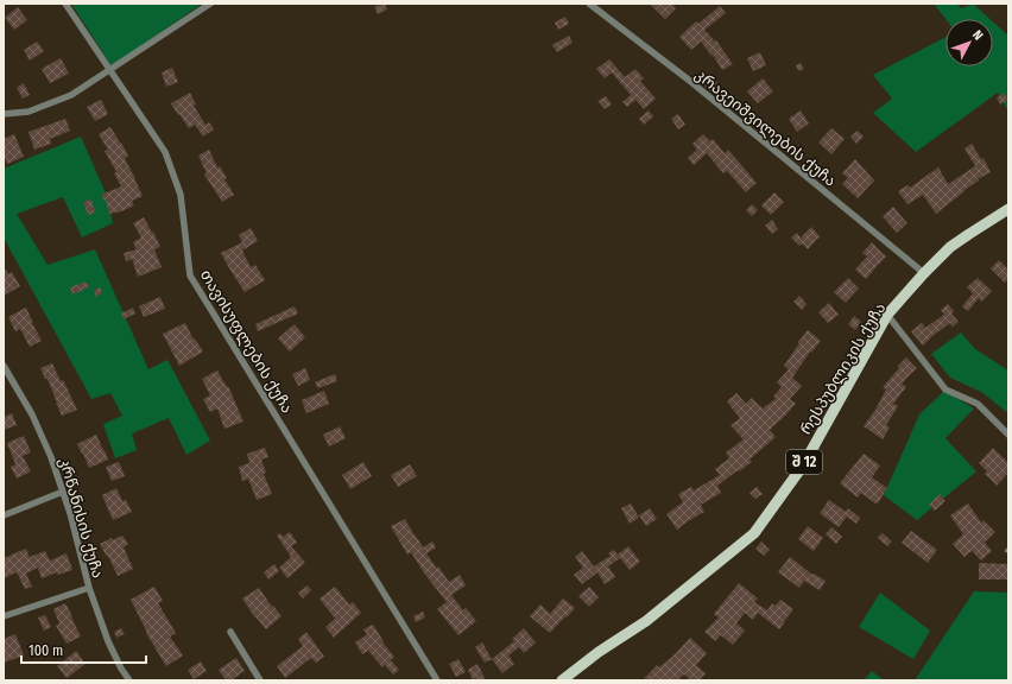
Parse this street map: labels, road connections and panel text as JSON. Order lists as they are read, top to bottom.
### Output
{
  "streets": {
    "main road": ["რესპუბლიკის ქუჩა", "შ 12"],
    "street": ["კრავეიშვილების ქუჩა", "თავისუფლების ქუჩა", "კრწანისის ქუჩა"]
  },
  "crossings": [
    ["კრავეიშვილების ქუჩა", "რესპუბლიკის ქუჩა"]
  ],
  "scale_bar": "100 m",
  "north": "top right"
}
